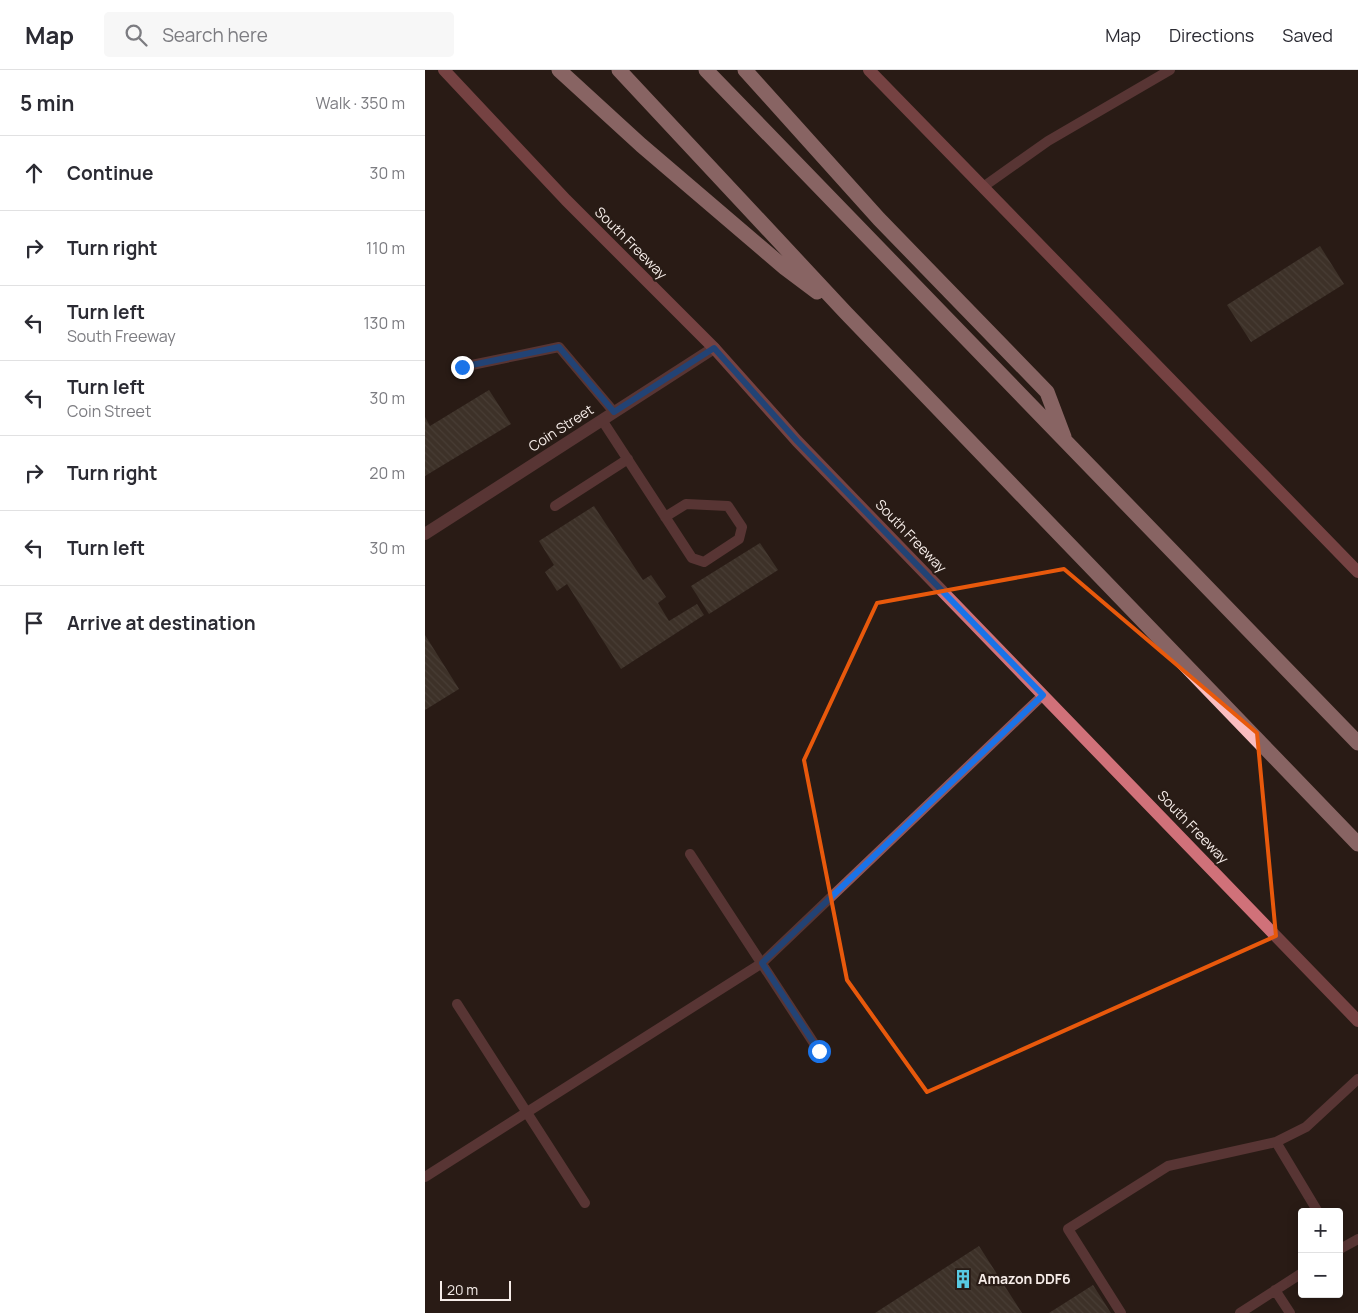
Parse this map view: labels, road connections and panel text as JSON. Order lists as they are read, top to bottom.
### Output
{
  "streets": {
    "main road": ["South Freeway"],
    "street": ["Coin Street"]
  },
  "crossings": [
    ["South Freeway", "Coin Street"]
  ],
  "places": {
    "building": ["Amazon DDF6"]
  },
  "scale_bar": "20 m",
  "page": {
    "header": "Map",
    "search": "Search here",
    "nav": ["Map", "Directions", "Saved"],
    "heading": ["5 min", "Walk · 350 m"],
    "list": [
      ["Continue", "30 m"],
      ["Turn right", "110 m"],
      ["Turn left", "South Freeway", "130 m"],
      ["Turn left", "Coin Street", "30 m"],
      ["Turn right", "20 m"],
      ["Turn left", "30 m"],
      "Arrive at destination"
    ],
    "map_buttons": ["+", "−"],
    "scale": "20 m"
  }
}
